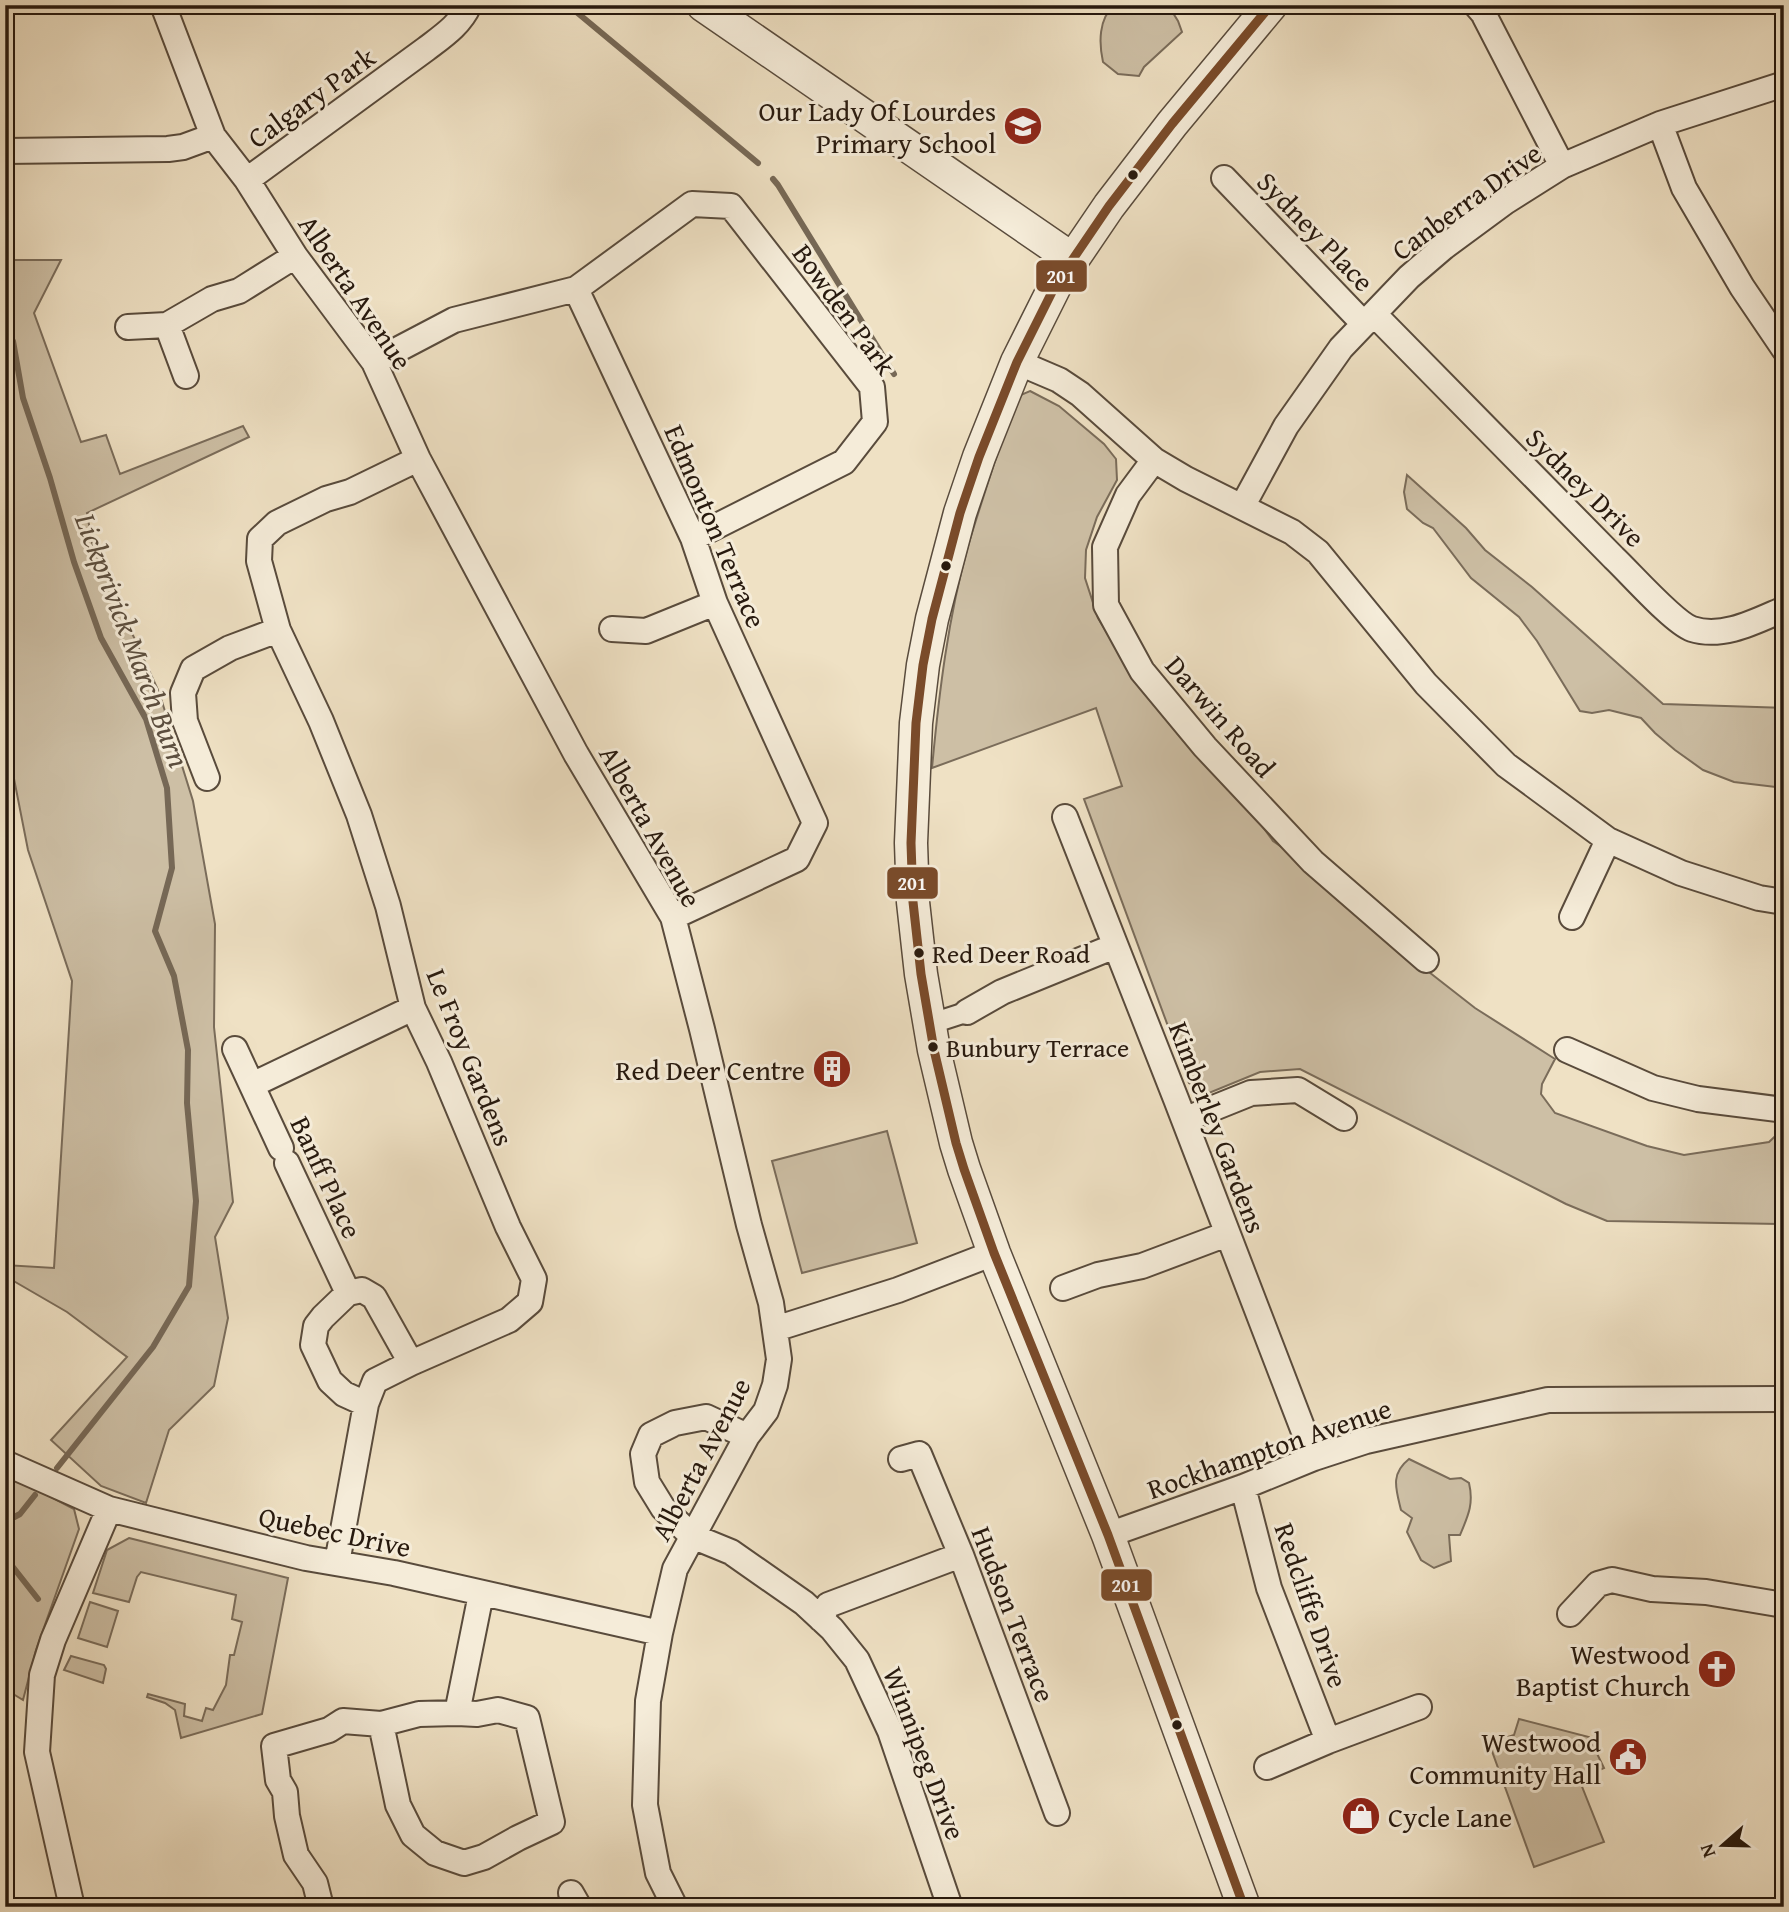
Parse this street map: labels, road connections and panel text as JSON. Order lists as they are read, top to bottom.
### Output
{
  "streets": {
    "street": [
      "Calgary Park",
      "Canberra Drive",
      "Sydney Place",
      "Alberta Avenue",
      "Bowden Park",
      "Sydney Drive",
      "Edmonton Terrace",
      "Darwin Road",
      "Le Froy Gardens",
      "Kimberley Gardens",
      "Banff Place",
      "Rockhampton Avenue",
      "Quebec Drive",
      "Redcliffe Drive",
      "Hudson Terrace",
      "Winnipeg Drive"
    ]
  },
  "crossings": [
    ["Calgary Park", "Alberta Avenue"],
    ["Canberra Drive", "Sydney Place"],
    ["Canberra Drive", "Sydney Drive"],
    ["Sydney Place", "Sydney Drive"],
    ["Alberta Avenue", "Edmonton Terrace"],
    ["Alberta Avenue", "Le Froy Gardens"],
    ["Alberta Avenue", "Quebec Drive"],
    ["Alberta Avenue", "Winnipeg Drive"],
    ["Bowden Park", "Edmonton Terrace"],
    ["Le Froy Gardens", "Quebec Drive"],
    ["Kimberley Gardens", "Rockhampton Avenue"],
    ["Rockhampton Avenue", "Redcliffe Drive"]
  ],
  "water": ["Lickprivick March Burn"],
  "places": {
    "school or university": ["Our Lady Of Lourdes Primary School"],
    "other": ["Red Deer Road", "Bunbury Terrace"],
    "building": ["Red Deer Centre"],
    "church": ["Westwood Baptist Church"],
    "public building": ["Westwood Community Hall"],
    "shop": ["Cycle Lane"]
  },
  "lines": ["transit line 201"],
  "north": "left"
}
